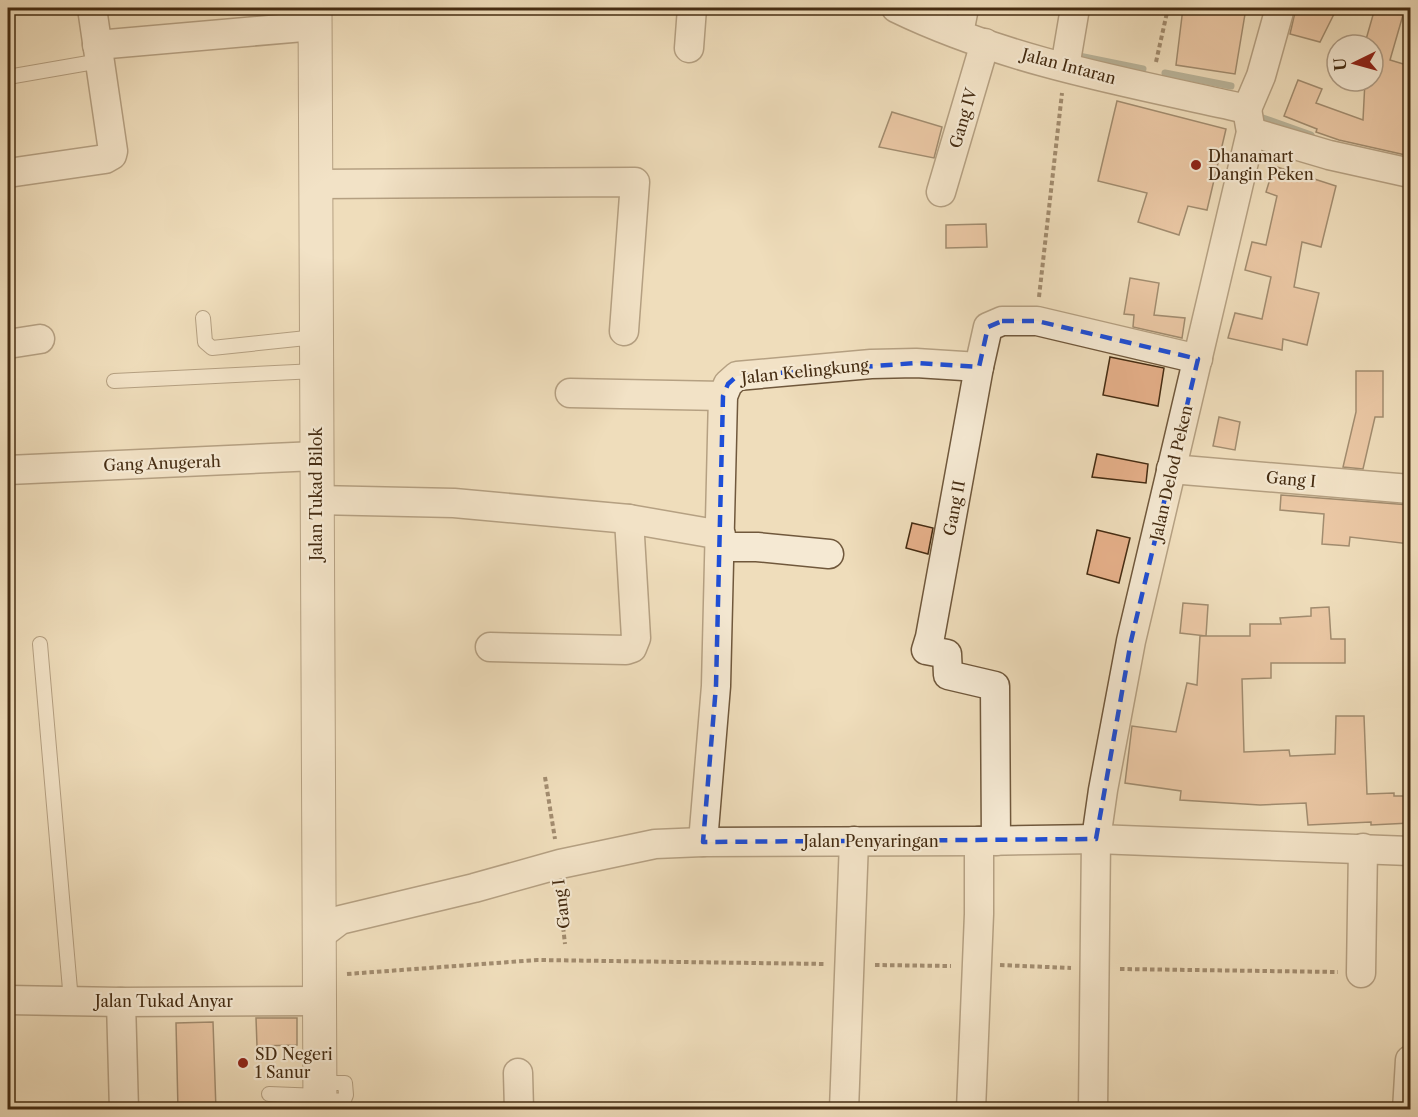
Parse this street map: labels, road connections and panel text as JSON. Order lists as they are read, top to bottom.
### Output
{
  "streets": {
    "street": [
      "Jalan Intaran",
      "Gang IV",
      "Jalan Kelingkung",
      "Gang Anugerah",
      "Jalan Delod Peken",
      "Gang I",
      "Jalan Tukad Bilok",
      "Gang II",
      "Jalan Penyaringan",
      "Jalan Tukad Anyar"
    ]
  },
  "crossings": [
    ["Jalan Intaran", "Gang IV"],
    ["Jalan Intaran", "Jalan Delod Peken"],
    ["Jalan Kelingkung", "Gang II"],
    ["Jalan Kelingkung", "Jalan Penyaringan"],
    ["Gang Anugerah", "Jalan Tukad Bilok"],
    ["Jalan Delod Peken", "Gang I"],
    ["Jalan Delod Peken", "Jalan Penyaringan"],
    ["Gang I", "Jalan Penyaringan"],
    ["Jalan Tukad Bilok", "Jalan Penyaringan"],
    ["Jalan Tukad Bilok", "Jalan Tukad Anyar"],
    ["Gang II", "Jalan Penyaringan"]
  ],
  "places": ["Dhanamart Dangin Peken", "SD Negeri 1 Sanur"],
  "north": "left"
}
